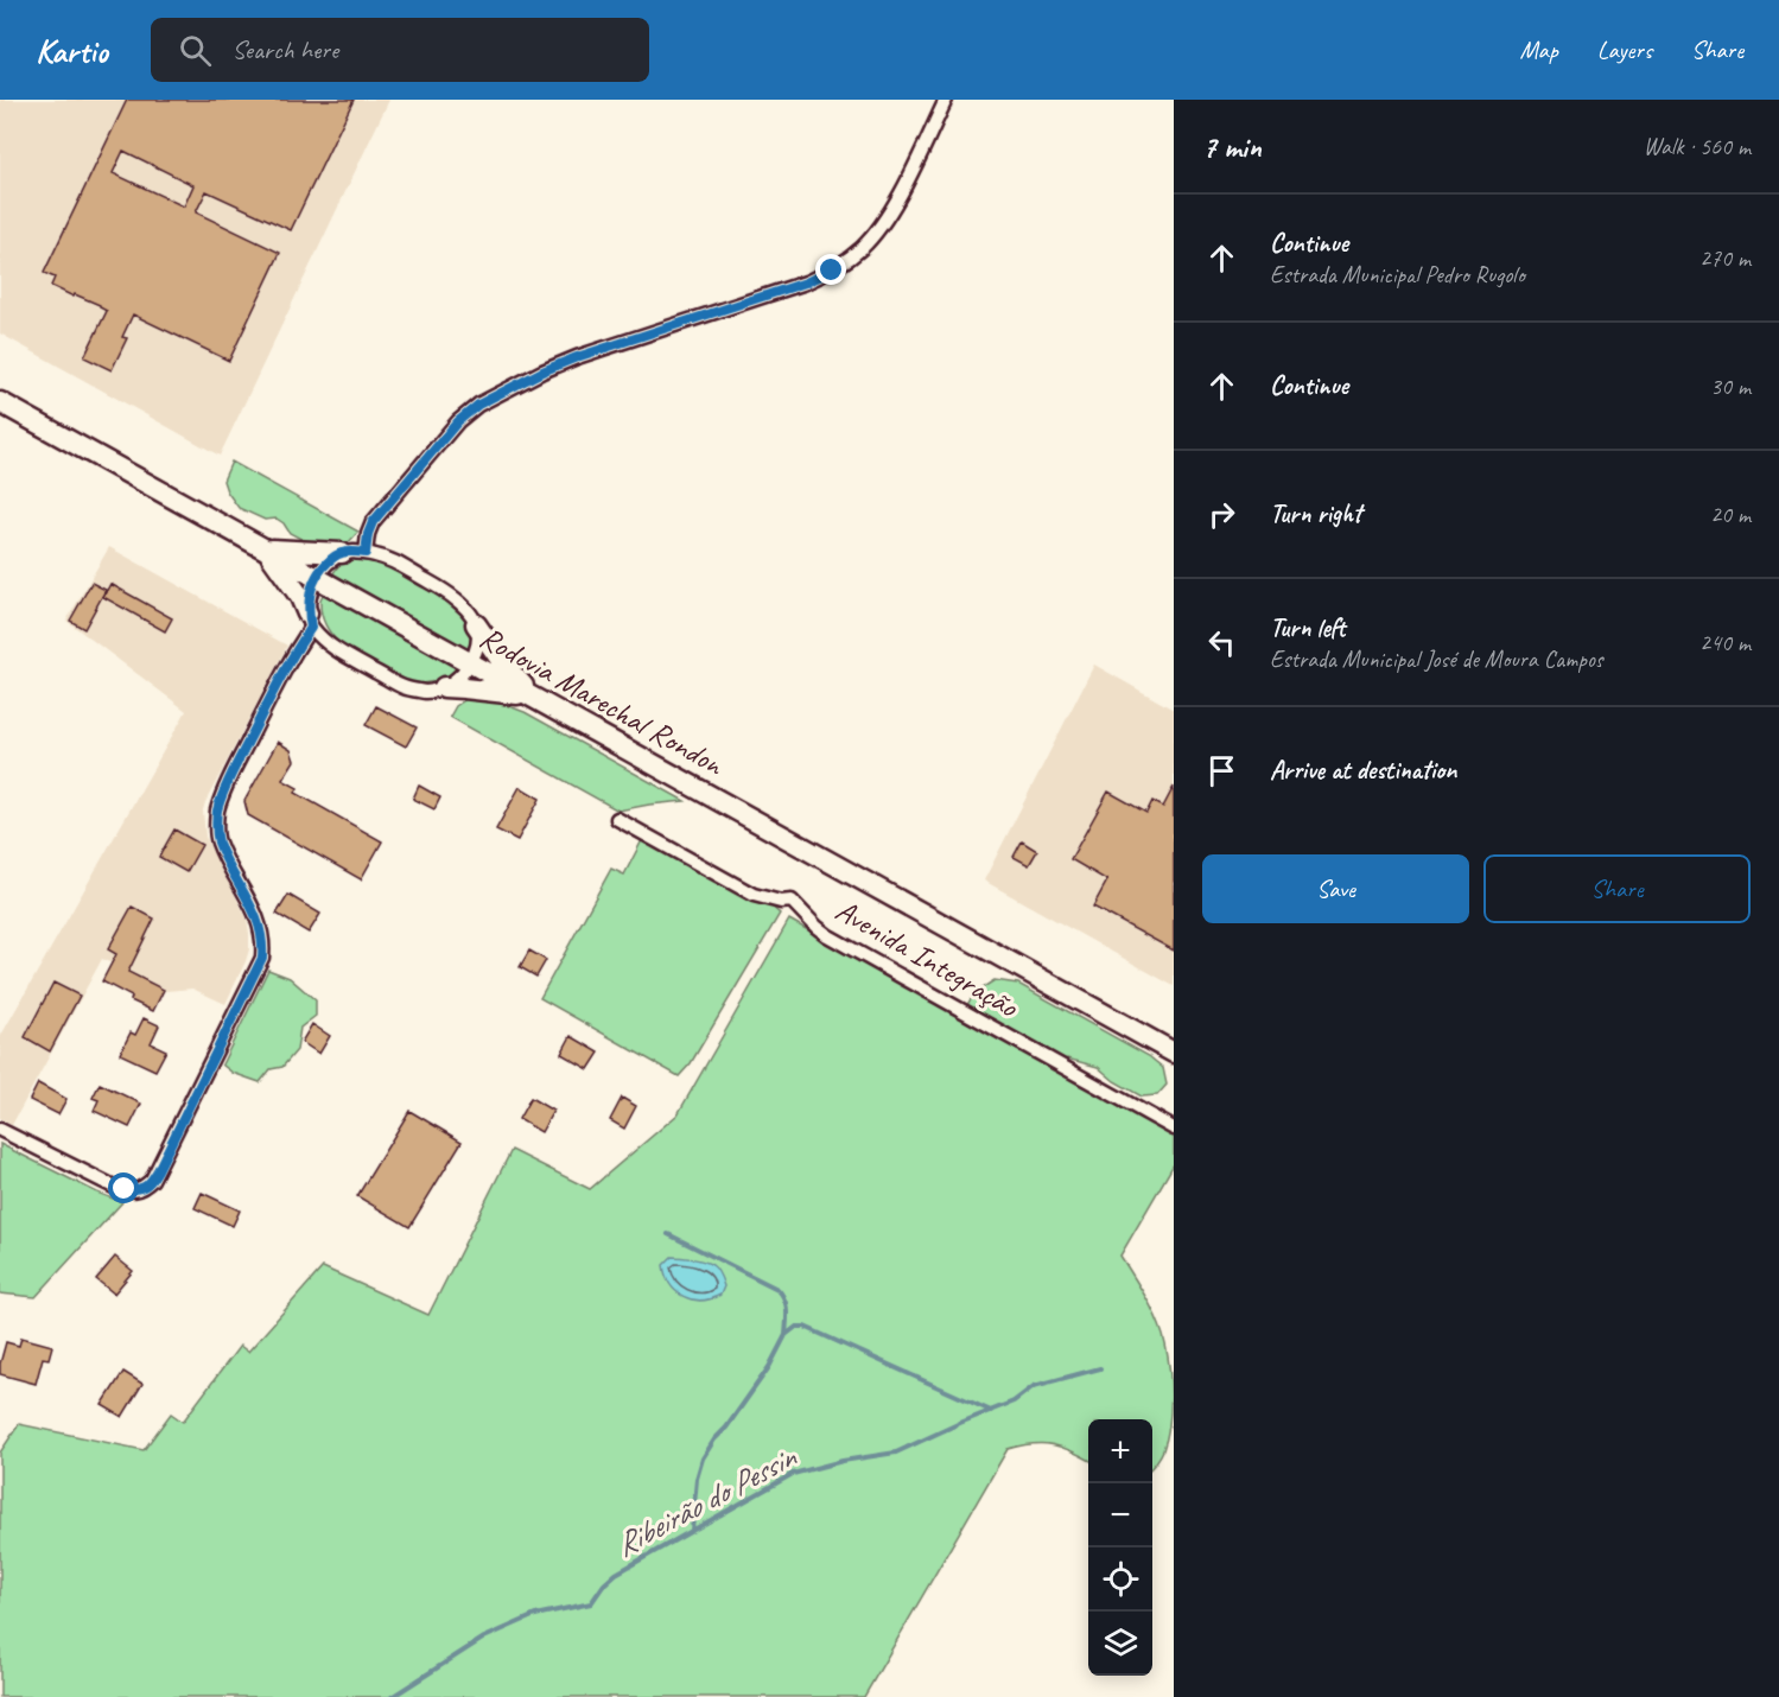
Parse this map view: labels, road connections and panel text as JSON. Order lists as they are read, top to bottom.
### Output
{
  "streets": {
    "main road": ["Rodovia Marechal Rondon"],
    "street": ["Avenida Integração"]
  },
  "water": ["Ribeirão do Pessin"],
  "page": {
    "header": "Kartio",
    "search": "Search here",
    "nav": ["Map", "Layers", "Share"],
    "heading": ["7 min", "Walk · 560 m"],
    "list": [
      ["Continue", "Estrada Municipal Pedro Rugolo", "270 m"],
      ["Continue", "30 m"],
      ["Turn right", "20 m"],
      ["Turn left", "Estrada Municipal José de Moura Campos", "240 m"],
      "Arrive at destination"
    ],
    "buttons": ["Save", "Share"],
    "map_buttons": ["+", "−"]
  }
}
